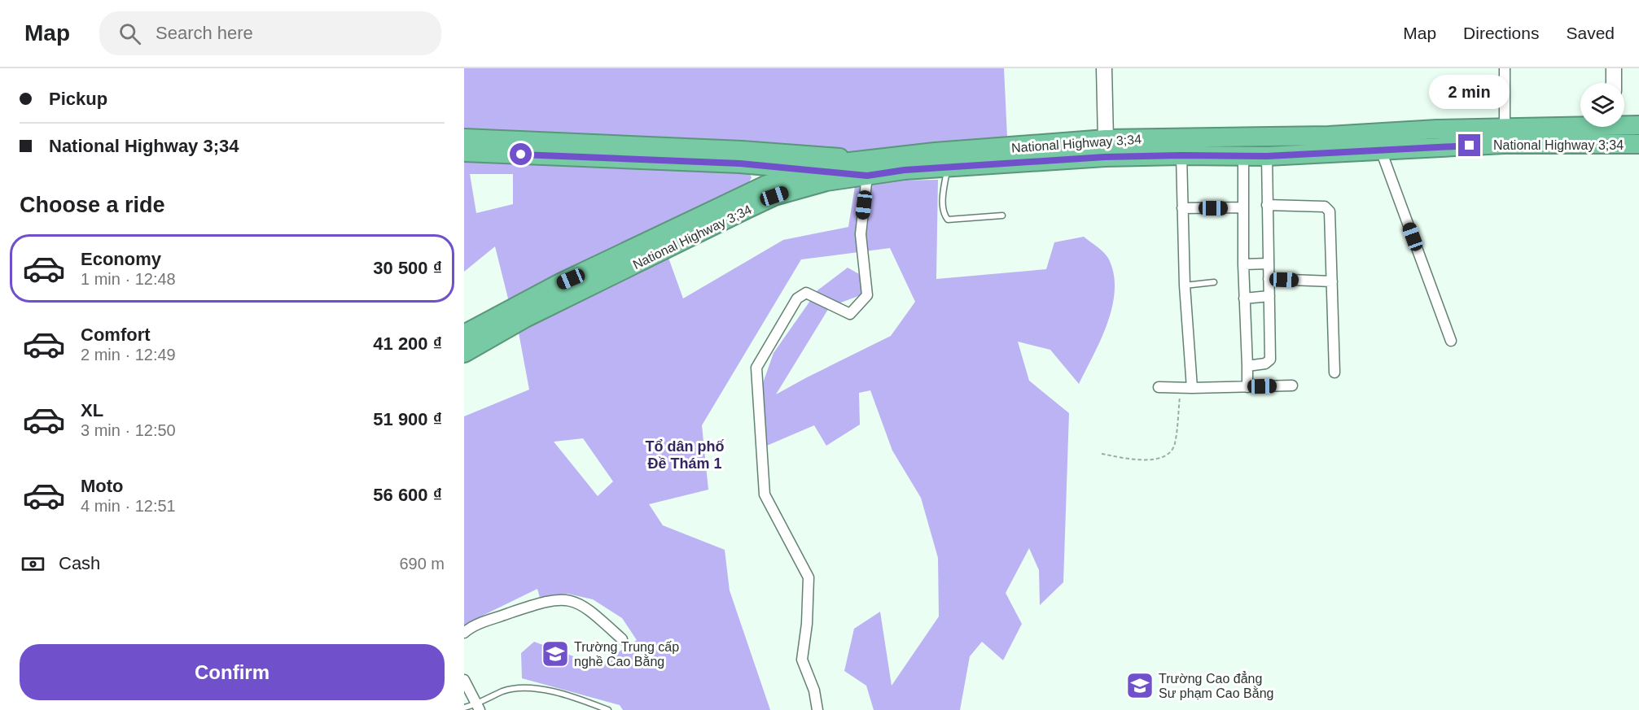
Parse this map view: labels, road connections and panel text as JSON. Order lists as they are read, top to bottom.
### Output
{
  "streets": {
    "highway": ["National Highway 3;34"]
  },
  "districts": ["Tổ dân phố Đề Thám 1"],
  "places": {
    "school or university": ["Trường Trung cấp nghề Cao Bằng", "Trường Cao đẳng Sư phạm Cao Bằng"]
  },
  "page": {
    "header": "Map",
    "search": "Search here",
    "nav": ["Map", "Directions", "Saved"],
    "banner": ["Pickup", "National Highway 3;34"],
    "bubble": "2 min",
    "heading": "Choose a ride",
    "list": [
      {
        "name": "Economy",
        "note": "1 min · 12:48",
        "value": "30 500 ₫"
      },
      {
        "name": "Comfort",
        "note": "2 min · 12:49",
        "value": "41 200 ₫"
      },
      {
        "name": "XL",
        "note": "3 min · 12:50",
        "value": "51 900 ₫"
      },
      {
        "name": "Moto",
        "note": "4 min · 12:51",
        "value": "56 600 ₫"
      }
    ],
    "pay": ["Cash", "690 m"],
    "buttons": "Confirm"
  }
}
